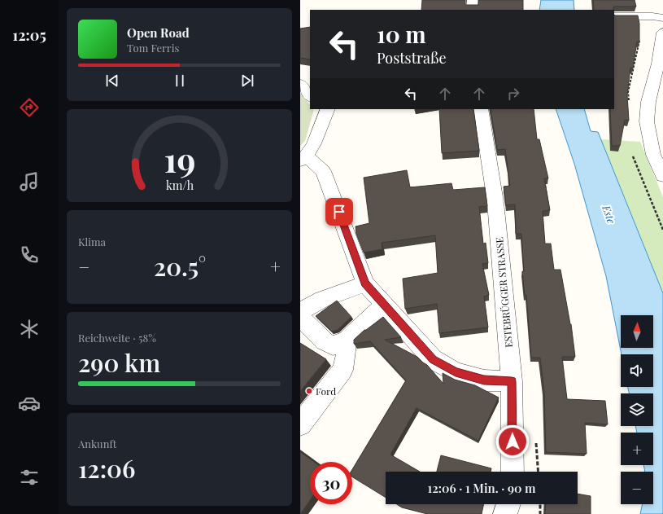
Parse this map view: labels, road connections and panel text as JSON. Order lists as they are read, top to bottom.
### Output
{
  "streets": {
    "street": ["ESTEBRÜGGER STRASSE"]
  },
  "water": ["Este"],
  "places": ["Ford"],
  "north": "top",
  "page": {
    "tabs": "12:05",
    "turn": ["10 m", "Poststraße"],
    "song": ["Open Road", "Tom Ferris"],
    "tile": [
      "Klima",
      ["Reichweite · 58%", "290 km"],
      ["Ankunft", "12:06"]
    ],
    "heat": ["−", "20.5°", "+"],
    "map_buttons": ["+", "−"],
    "limit": "30",
    "trip": "12:06 · 1 Min. · 90 m",
    "gauge": ["19", "km/h"]
  }
}
